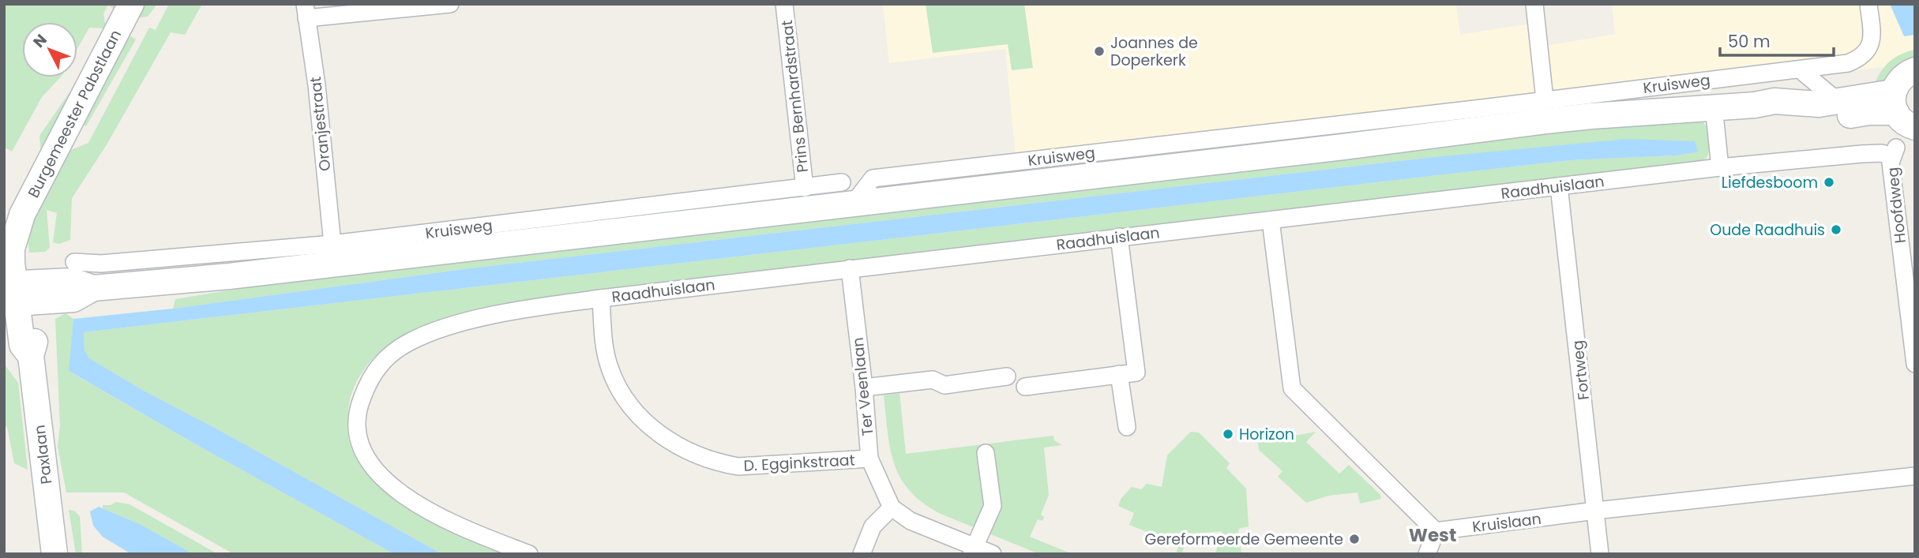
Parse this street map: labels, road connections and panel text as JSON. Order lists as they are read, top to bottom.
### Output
{
  "streets": {
    "street": [
      "Kruisweg",
      "Prins Bernhardstraat",
      "Burgemeester Pabstlaan",
      "Oranjestraat",
      "Raadhuislaan",
      "Hoofdweg",
      "Fortweg",
      "Ter Veenlaan",
      "Paxlaan",
      "D. Egginkstraat",
      "Kruislaan"
    ]
  },
  "crossings": [
    ["Kruisweg", "Prins Bernhardstraat"],
    ["Kruisweg", "Burgemeester Pabstlaan"],
    ["Kruisweg", "Oranjestraat"],
    ["Kruisweg", "Paxlaan"],
    ["Burgemeester Pabstlaan", "Paxlaan"],
    ["Raadhuislaan", "Hoofdweg"],
    ["Raadhuislaan", "Fortweg"],
    ["Raadhuislaan", "Ter Veenlaan"],
    ["Raadhuislaan", "D. Egginkstraat"],
    ["Fortweg", "Kruislaan"],
    ["Ter Veenlaan", "D. Egginkstraat"]
  ],
  "districts": ["West"],
  "places": [
    "Joannes de Doperkerk",
    "Liefdesboom",
    "Oude Raadhuis",
    "Horizon",
    "Gereformeerde Gemeente"
  ],
  "scale_bar": "50 m",
  "north": "top left"
}
